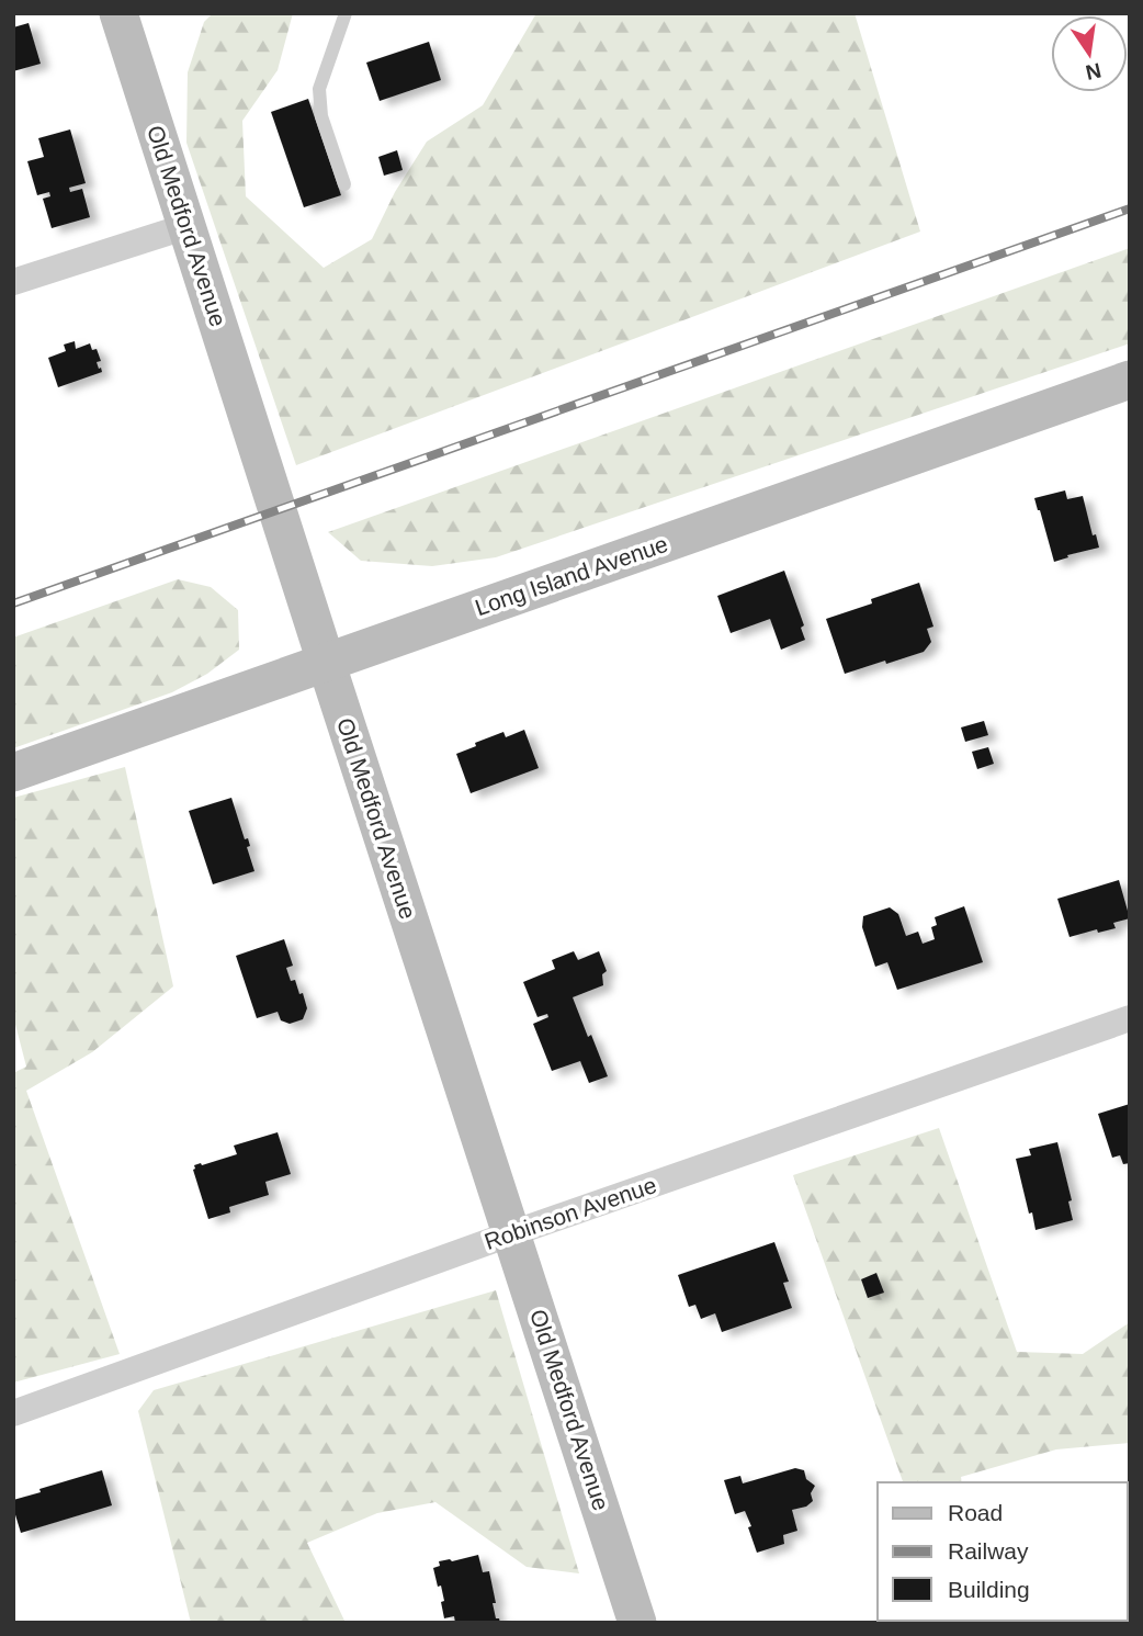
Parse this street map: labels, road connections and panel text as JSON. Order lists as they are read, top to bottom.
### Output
{
  "streets": {
    "street": ["Old Medford Avenue", "Long Island Avenue", "Robinson Avenue"]
  },
  "crossings": [
    ["Old Medford Avenue", "Long Island Avenue"],
    ["Old Medford Avenue", "Robinson Avenue"]
  ],
  "legend": ["Road", "Railway", "Building"],
  "north": "bottom"
}
